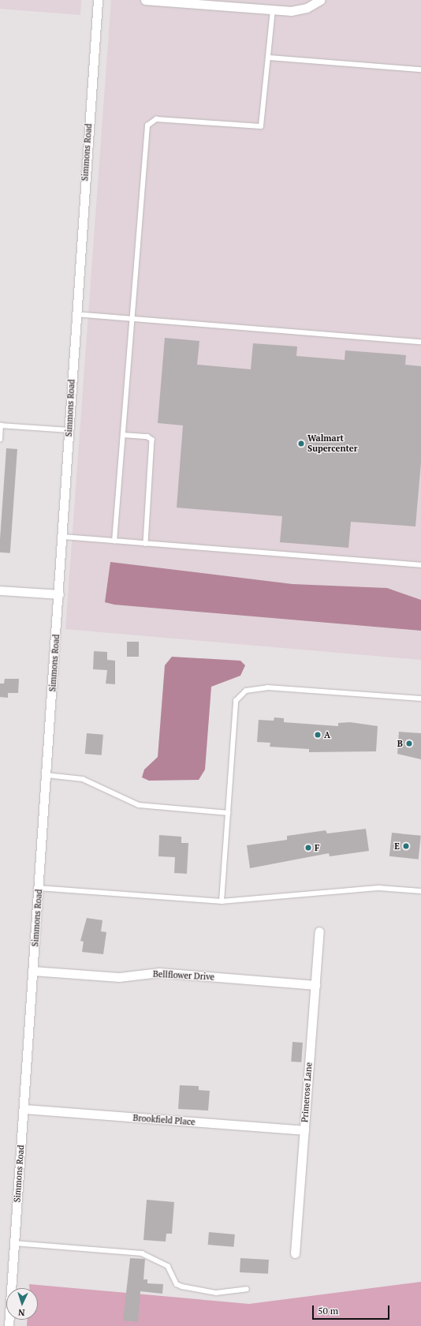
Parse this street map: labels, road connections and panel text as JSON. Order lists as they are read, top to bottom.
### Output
{
  "streets": {
    "street": [
      "Simmons Road",
      "Bellflower Drive",
      "Primerose Lane",
      "Brookfield Place"
    ]
  },
  "crossings": [
    ["Simmons Road", "Bellflower Drive"],
    ["Simmons Road", "Brookfield Place"],
    ["Bellflower Drive", "Primerose Lane"],
    ["Primerose Lane", "Brookfield Place"]
  ],
  "places": [
    "Walmart Supercenter",
    "A",
    "B",
    "E",
    "F"
  ],
  "scale_bar": "50 m",
  "north": "bottom"
}
